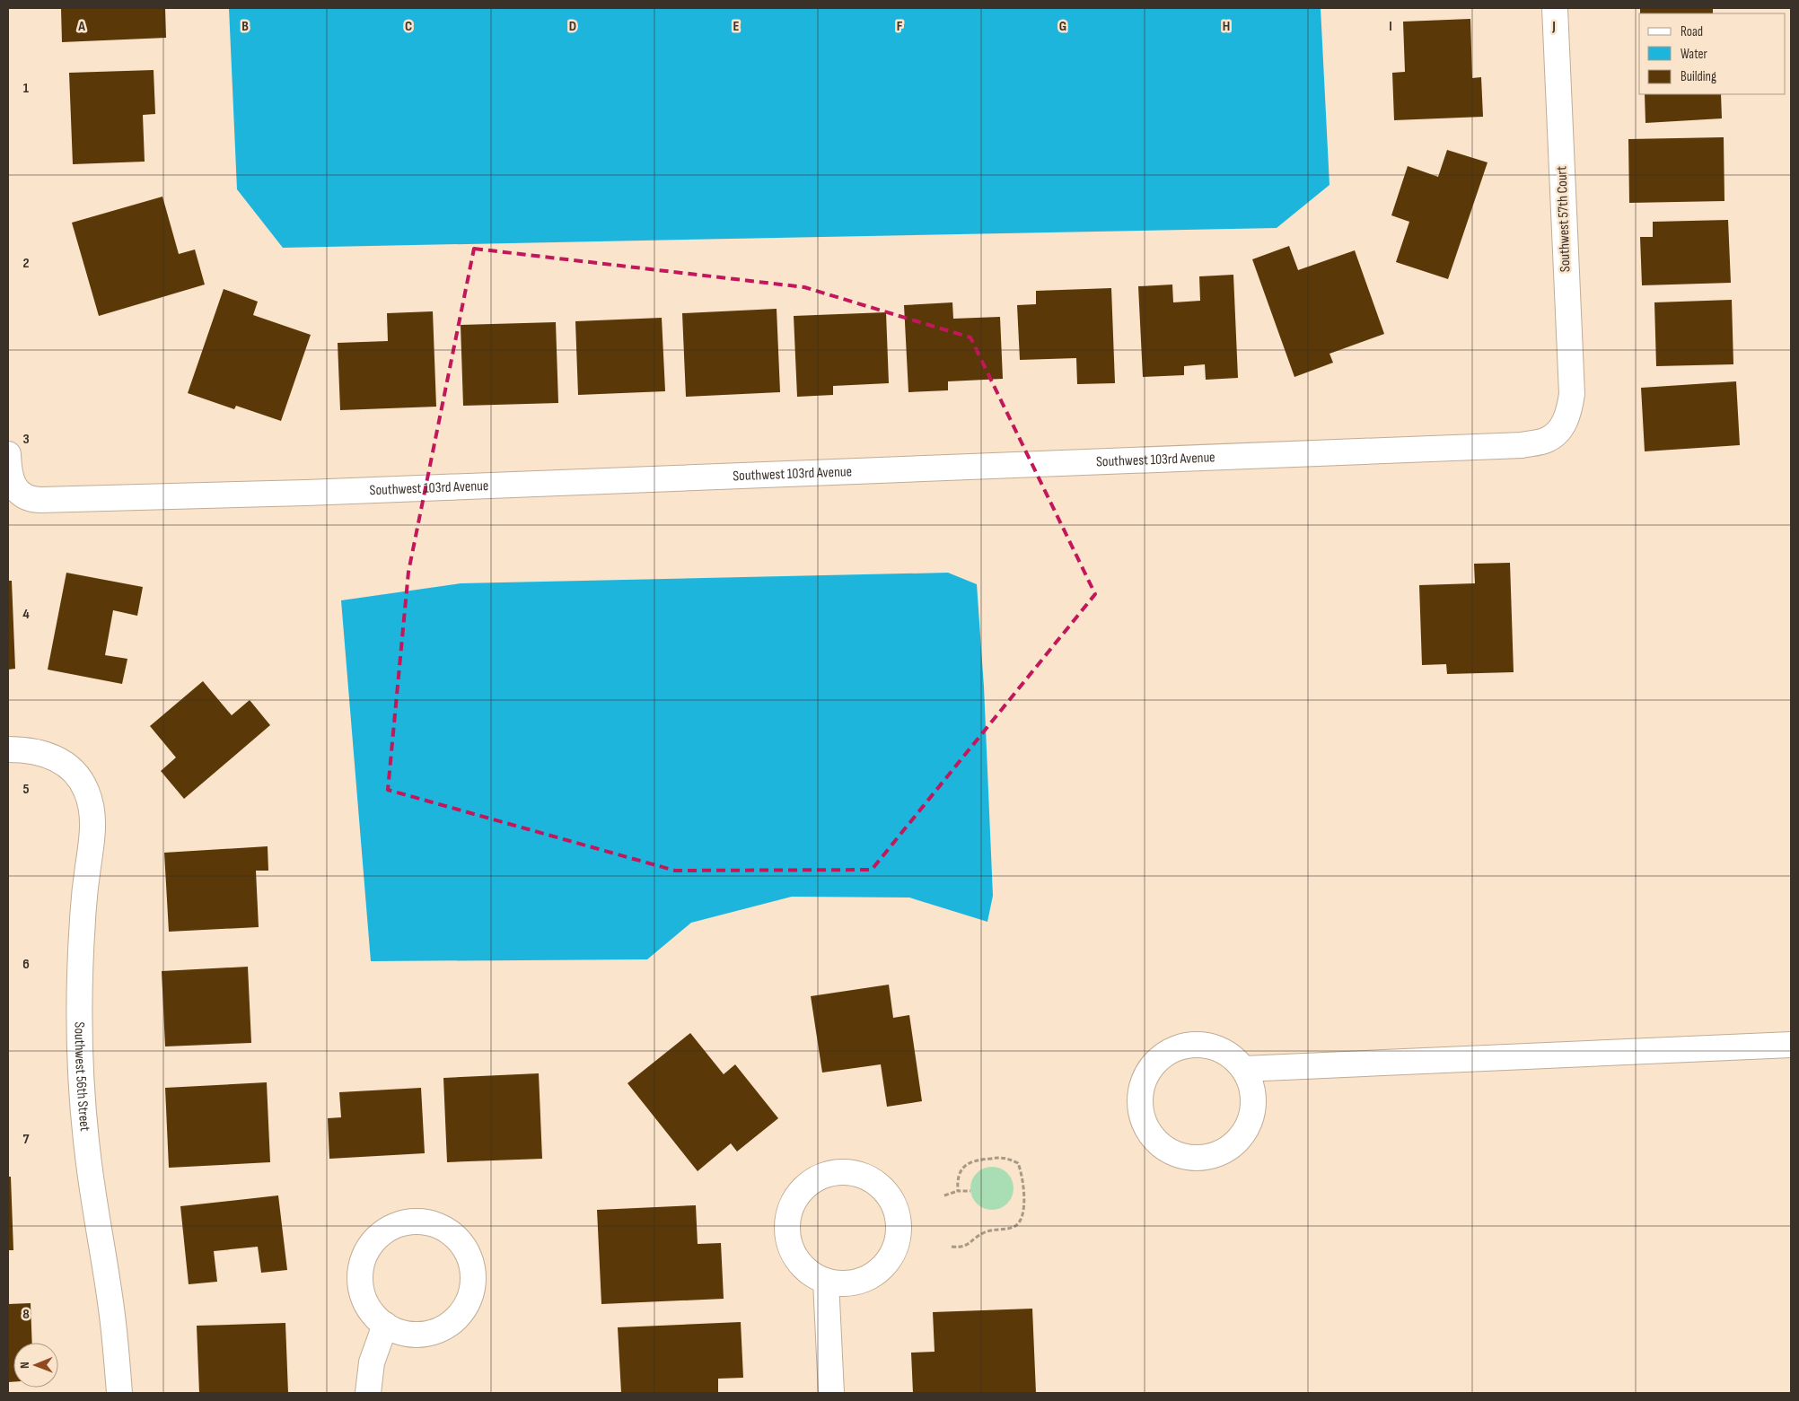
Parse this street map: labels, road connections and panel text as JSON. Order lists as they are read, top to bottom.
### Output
{
  "streets": {
    "street": ["Southwest 57th Court", "Southwest 103rd Avenue", "Southwest 56th Street"]
  },
  "crossings": [
    ["Southwest 57th Court", "Southwest 103rd Avenue"]
  ],
  "legend": ["Road", "Water", "Building"],
  "north": "left",
  "grid": {
    "columns": [
      "A",
      "B",
      "C",
      "D",
      "E",
      "F",
      "G",
      "H",
      "I",
      "J"
    ],
    "rows": [
      "1",
      "2",
      "3",
      "4",
      "5",
      "6",
      "7",
      "8"
    ]
  }
}
